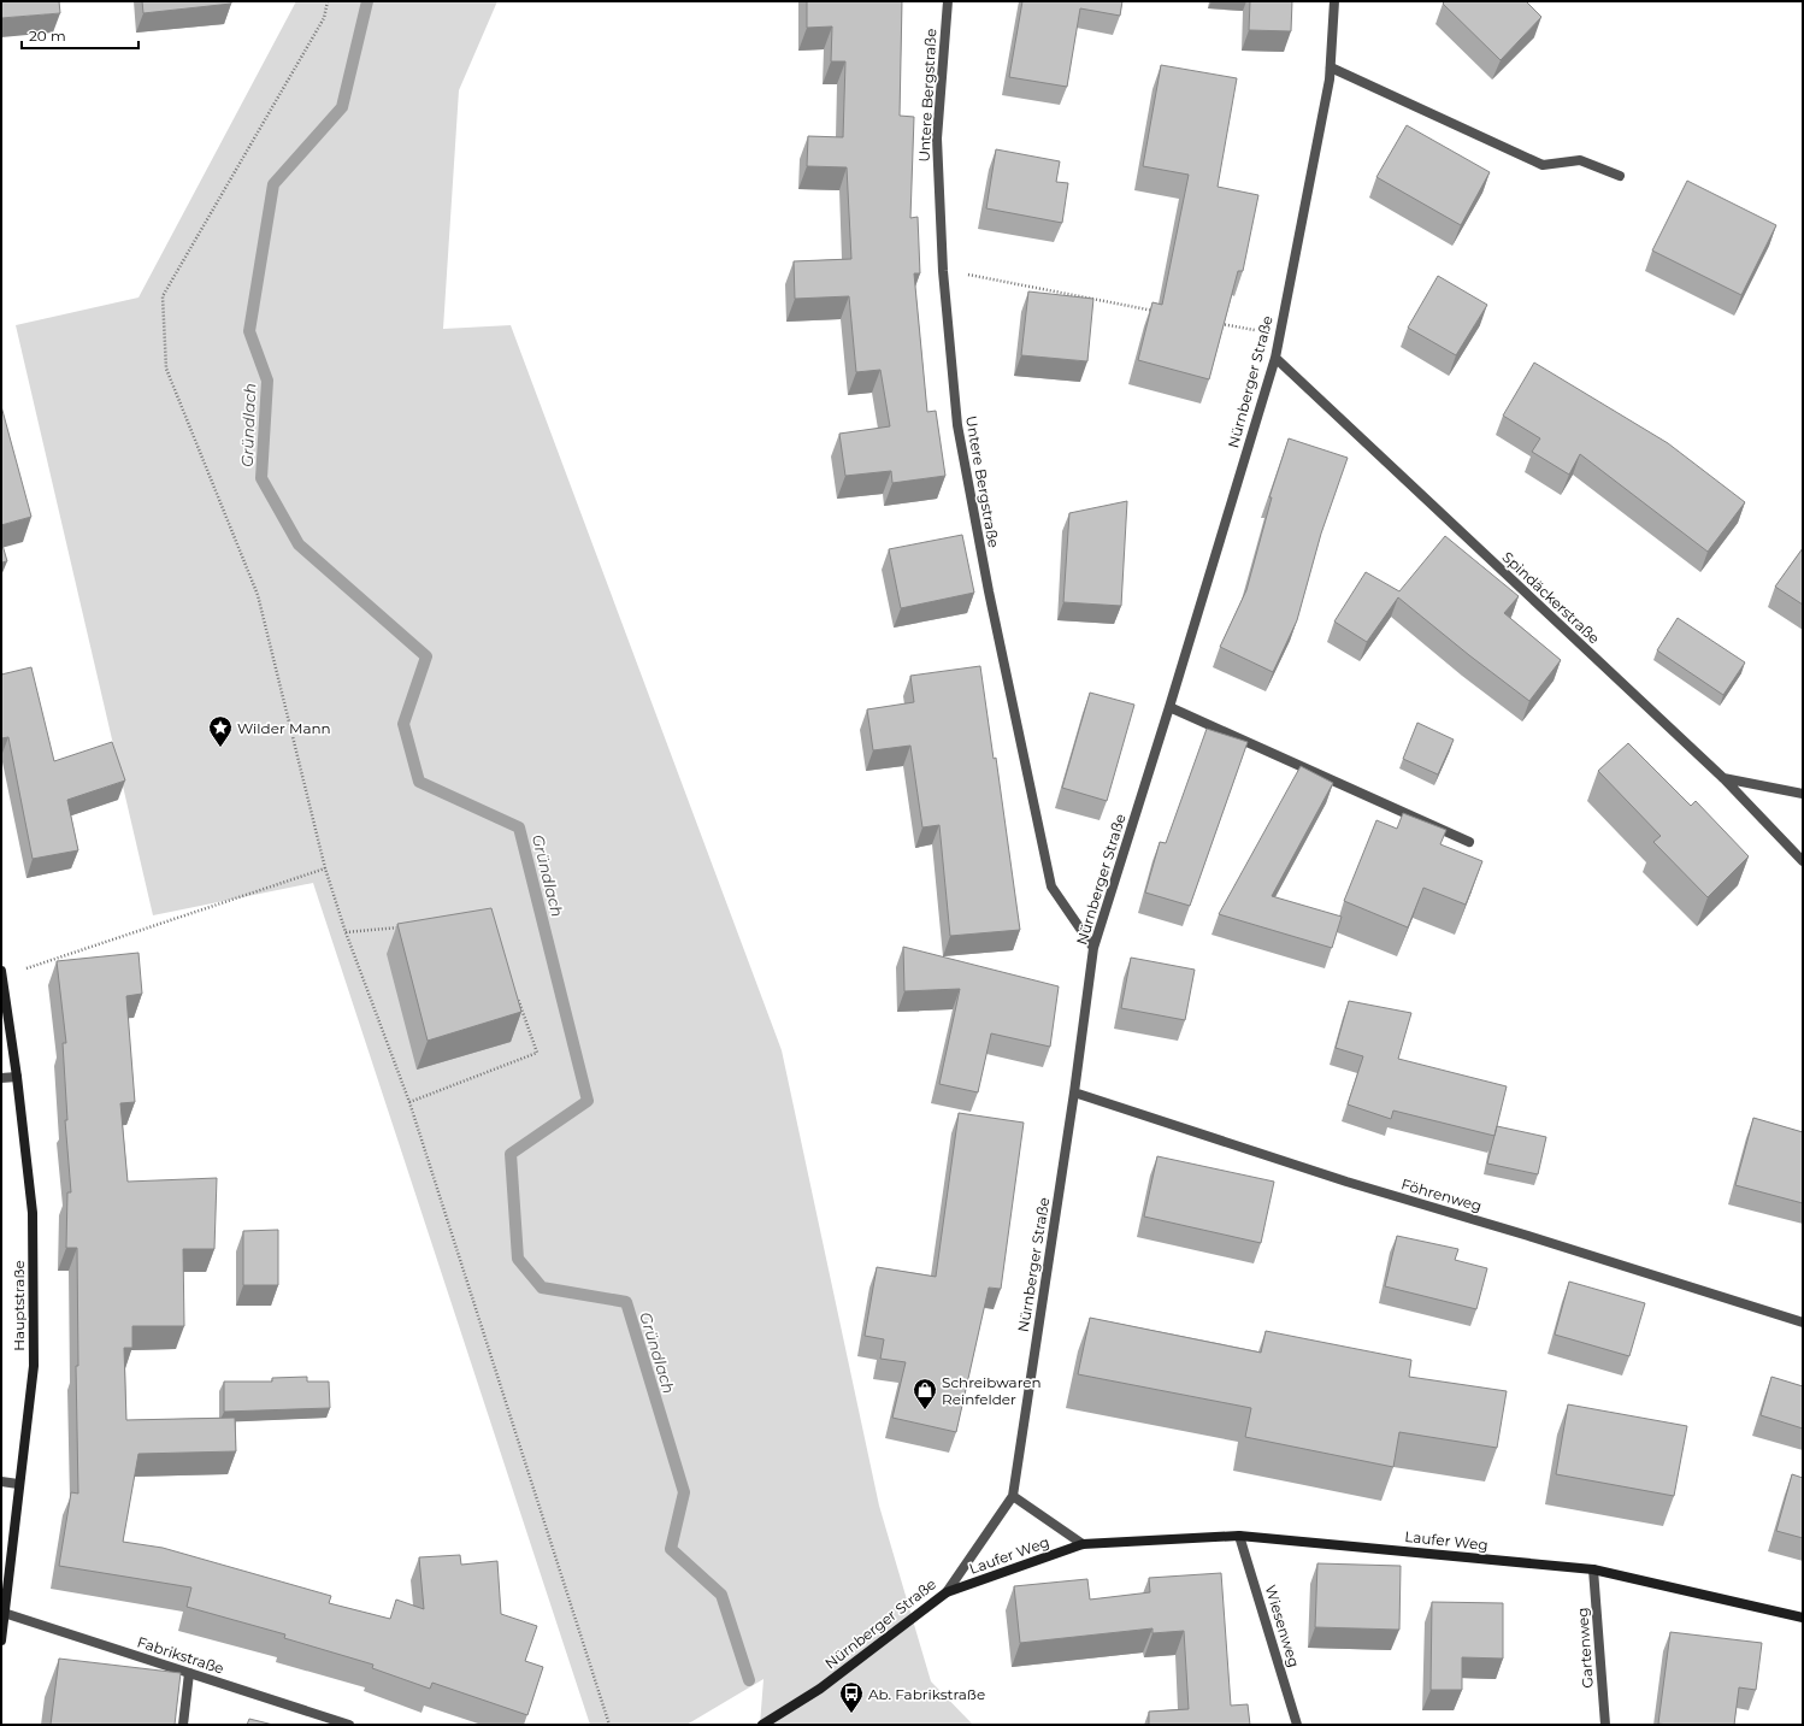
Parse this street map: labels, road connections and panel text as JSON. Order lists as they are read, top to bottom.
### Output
{
  "streets": {
    "street": [
      "Untere Bergstraße",
      "Nürnberger Straße",
      "Spindäckerstraße",
      "Föhrenweg",
      "Hauptstraße",
      "Laufer Weg",
      "Wiesenweg",
      "Gartenweg",
      "Fabrikstraße"
    ]
  },
  "crossings": [
    ["Untere Bergstraße", "Nürnberger Straße"],
    ["Nürnberger Straße", "Spindäckerstraße"],
    ["Nürnberger Straße", "Föhrenweg"],
    ["Nürnberger Straße", "Laufer Weg"],
    ["Hauptstraße", "Fabrikstraße"],
    ["Laufer Weg", "Wiesenweg"],
    ["Laufer Weg", "Gartenweg"]
  ],
  "water": ["Gründlach"],
  "places": {
    "place": ["Wilder Mann"],
    "shop": ["Schreibwaren Reinfelder"],
    "bus stop": ["Ab. Fabrikstraße"]
  },
  "scale_bar": "20 m"
}
